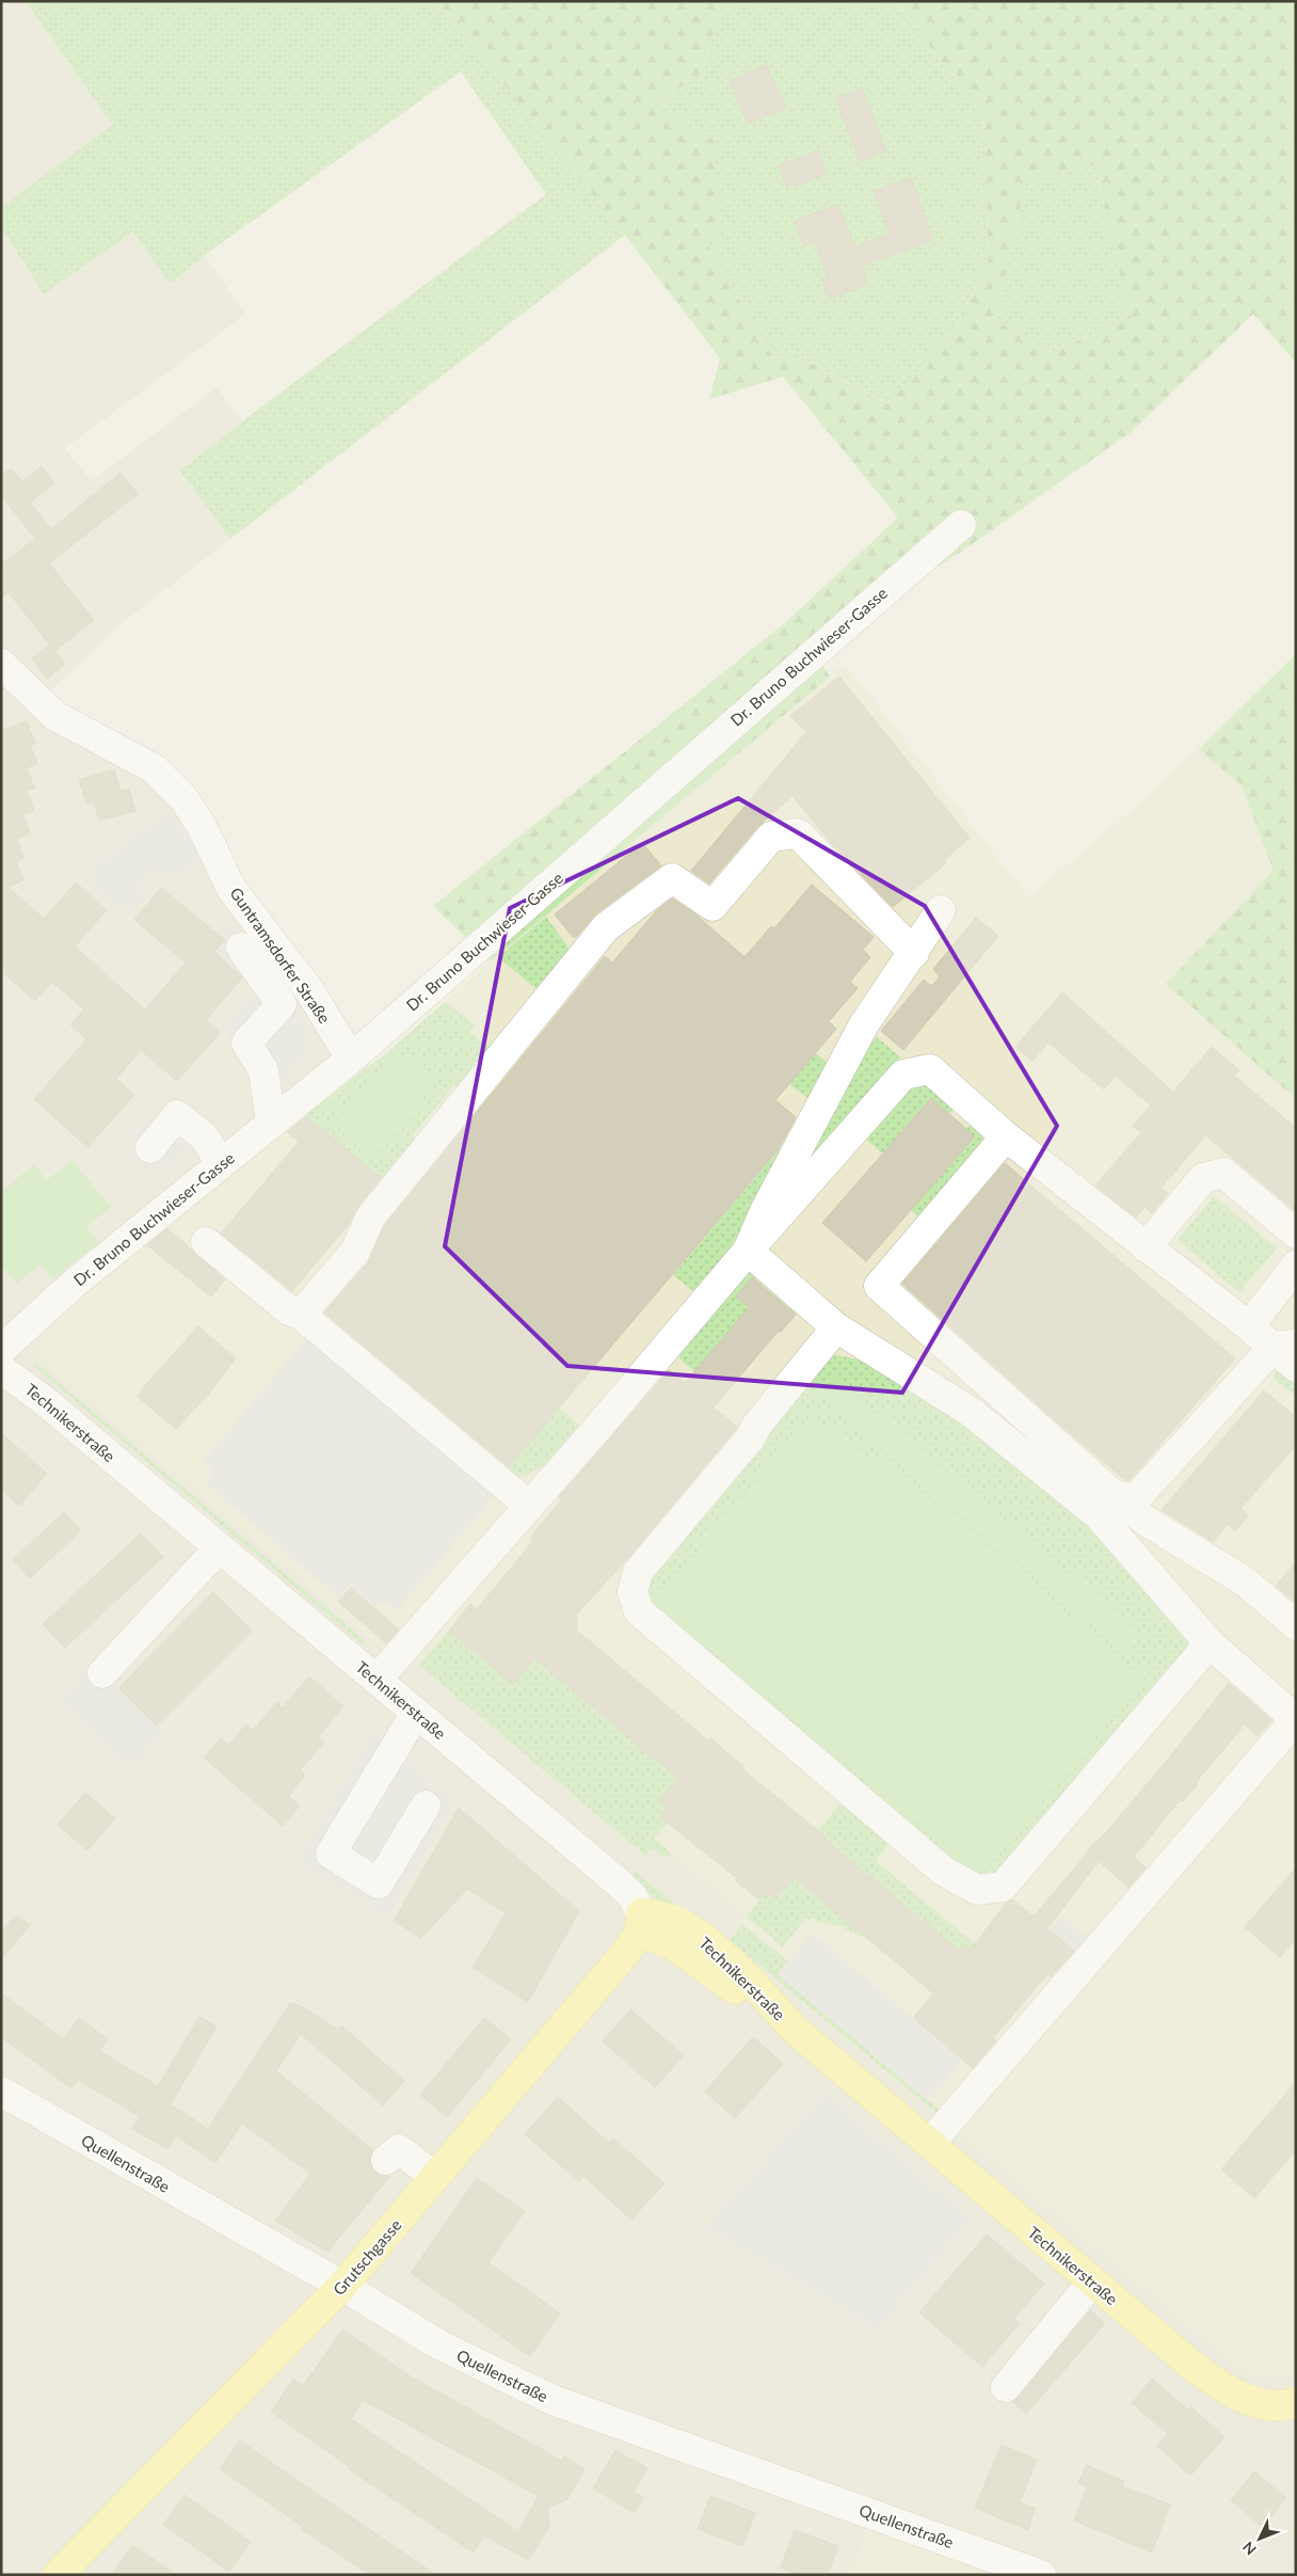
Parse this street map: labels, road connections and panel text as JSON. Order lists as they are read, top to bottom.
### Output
{
  "streets": {
    "main road": ["Technikerstraße", "Grutschgasse"],
    "street": ["Dr. Bruno Buchwieser-Gasse", "Guntramsdorfer Straße", "Quellenstraße"]
  },
  "crossings": [
    ["Dr. Bruno Buchwieser-Gasse", "Guntramsdorfer Straße"],
    ["Technikerstraße", "Grutschgasse"],
    ["Quellenstraße", "Grutschgasse"]
  ],
  "north": "bottom left"
}
